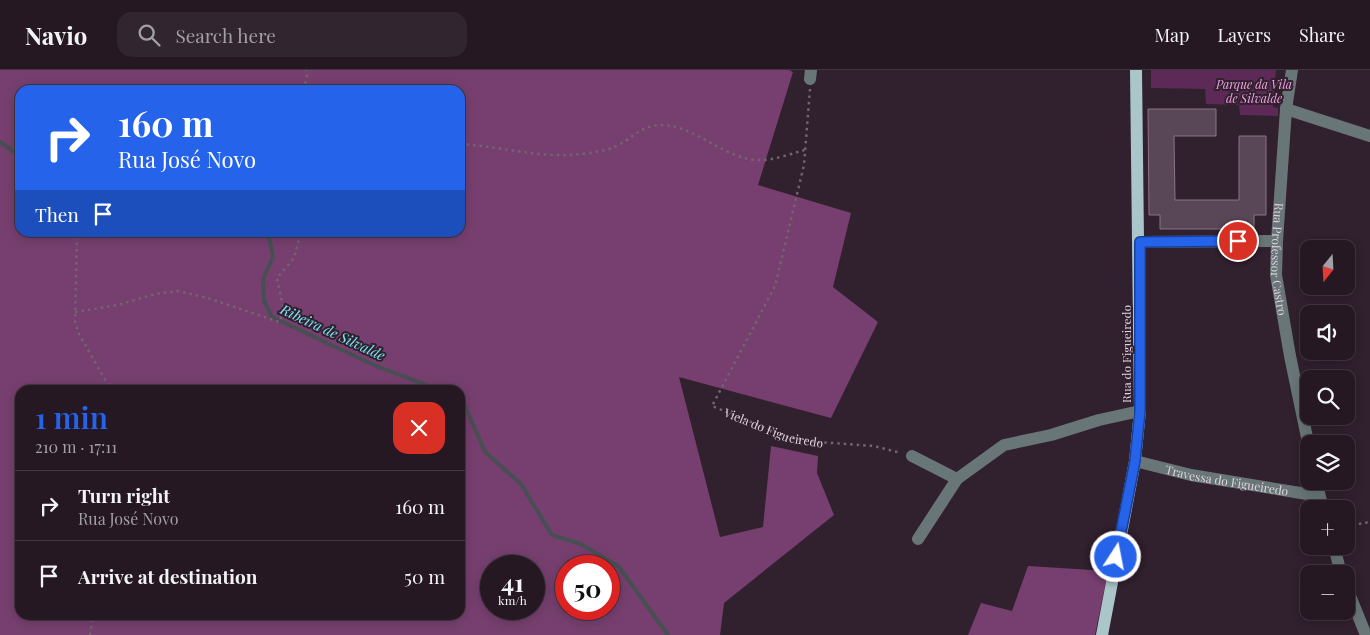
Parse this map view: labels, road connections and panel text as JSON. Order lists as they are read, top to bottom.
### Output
{
  "streets": {
    "main road": ["Rua do Figueiredo"],
    "street": ["Rua Professor Castro", "Travessa do Figueiredo"],
    "path": ["Viela do Figueiredo"]
  },
  "crossings": [
    ["Rua do Figueiredo", "Travessa do Figueiredo"]
  ],
  "water": ["Ribeira de Silvalde"],
  "parks": ["Parque da Vila de Silvalde"],
  "north": "bottom",
  "page": {
    "header": "Navio",
    "search": "Search here",
    "nav": ["Map", "Layers", "Share"],
    "turn": ["160 m", "Rua José Novo"],
    "then": "Then",
    "map_buttons": ["+", "−"],
    "heading": ["1 min", "210 m · 17:11"],
    "list": [
      {
        "name": "Turn right",
        "note": "Rua José Novo",
        "value": "160 m"
      },
      {
        "name": "Arrive at destination",
        "value": "50 m"
      }
    ],
    "speed": "41 km/h",
    "limit": "50"
  }
}
